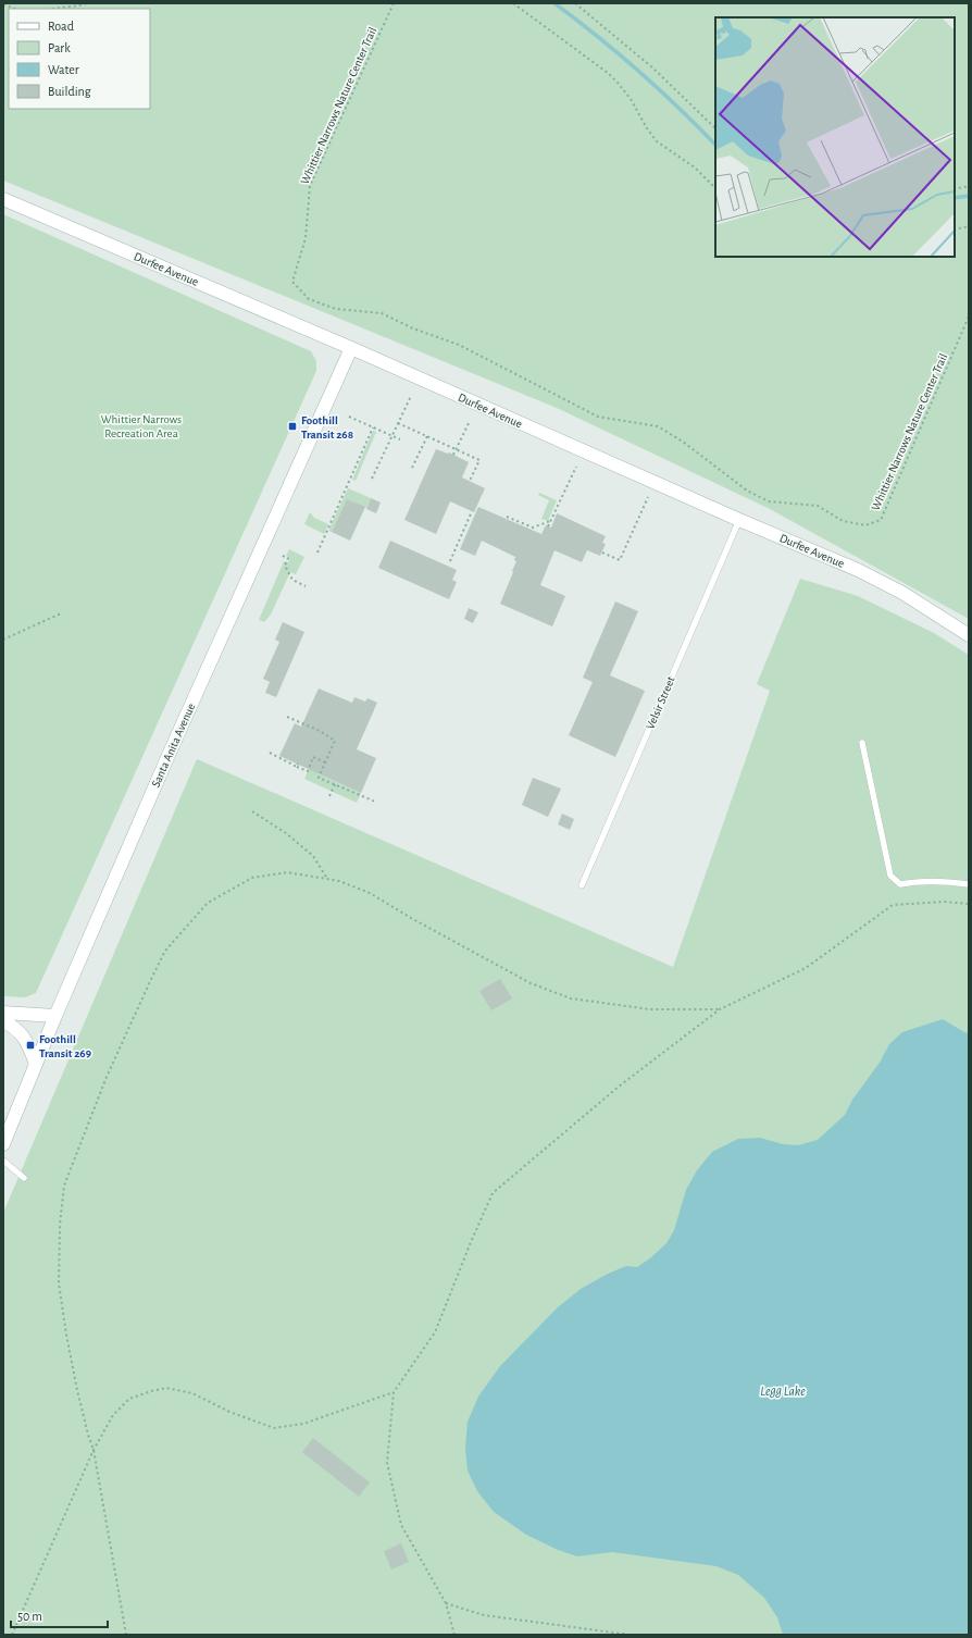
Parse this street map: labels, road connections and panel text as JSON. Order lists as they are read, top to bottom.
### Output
{
  "streets": {
    "main road": ["Durfee Avenue", "Santa Anita Avenue"],
    "lane": ["Velsir Street"],
    "path": ["Whittier Narrows Nature Center Trail"]
  },
  "crossings": [
    ["Durfee Avenue", "Velsir Street"],
    ["Durfee Avenue", "Santa Anita Avenue"]
  ],
  "water": ["Legg Lake"],
  "parks": ["Whittier Narrows Recreation Area"],
  "places": {
    "transit": ["Foothill Transit 268", "Foothill Transit 269"]
  },
  "legend": [
    "Road",
    "Park",
    "Water",
    "Building"
  ],
  "scale_bar": "50 m"
}
